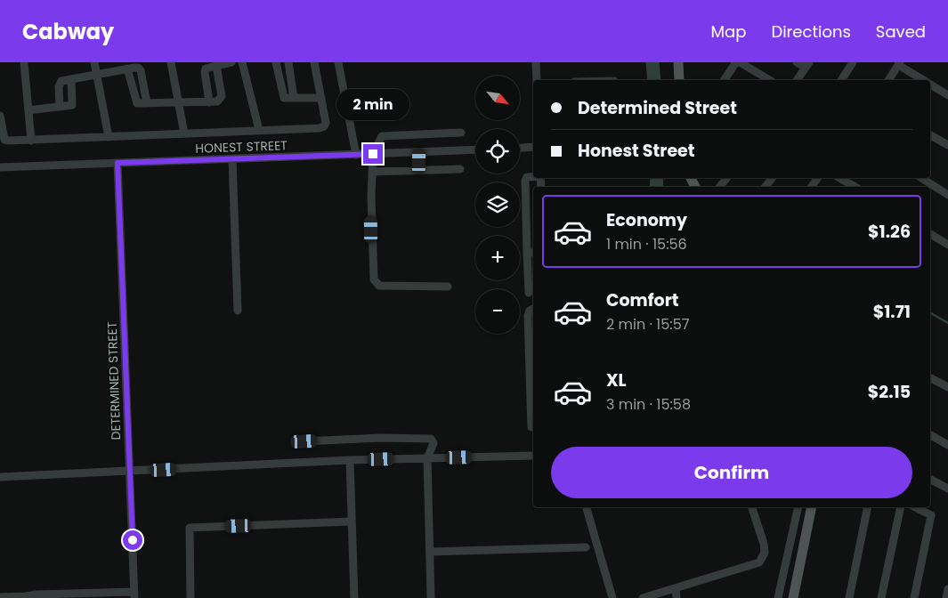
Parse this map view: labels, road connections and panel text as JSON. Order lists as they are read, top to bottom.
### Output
{
  "streets": {
    "street": ["HONEST STREET", "DETERMINED STREET"]
  },
  "crossings": [
    ["HONEST STREET", "DETERMINED STREET"]
  ],
  "north": "bottom right",
  "page": {
    "header": "Cabway",
    "nav": ["Map", "Directions", "Saved"],
    "map_buttons": ["+", "−"],
    "banner": ["Determined Street", "Honest Street"],
    "bubble": "2 min",
    "list": [
      {
        "name": "Economy",
        "note": "1 min · 15:56",
        "value": "$1.26"
      },
      {
        "name": "Comfort",
        "note": "2 min · 15:57",
        "value": "$1.71"
      },
      {
        "name": "XL",
        "note": "3 min · 15:58",
        "value": "$2.15"
      }
    ],
    "buttons": "Confirm"
  }
}
